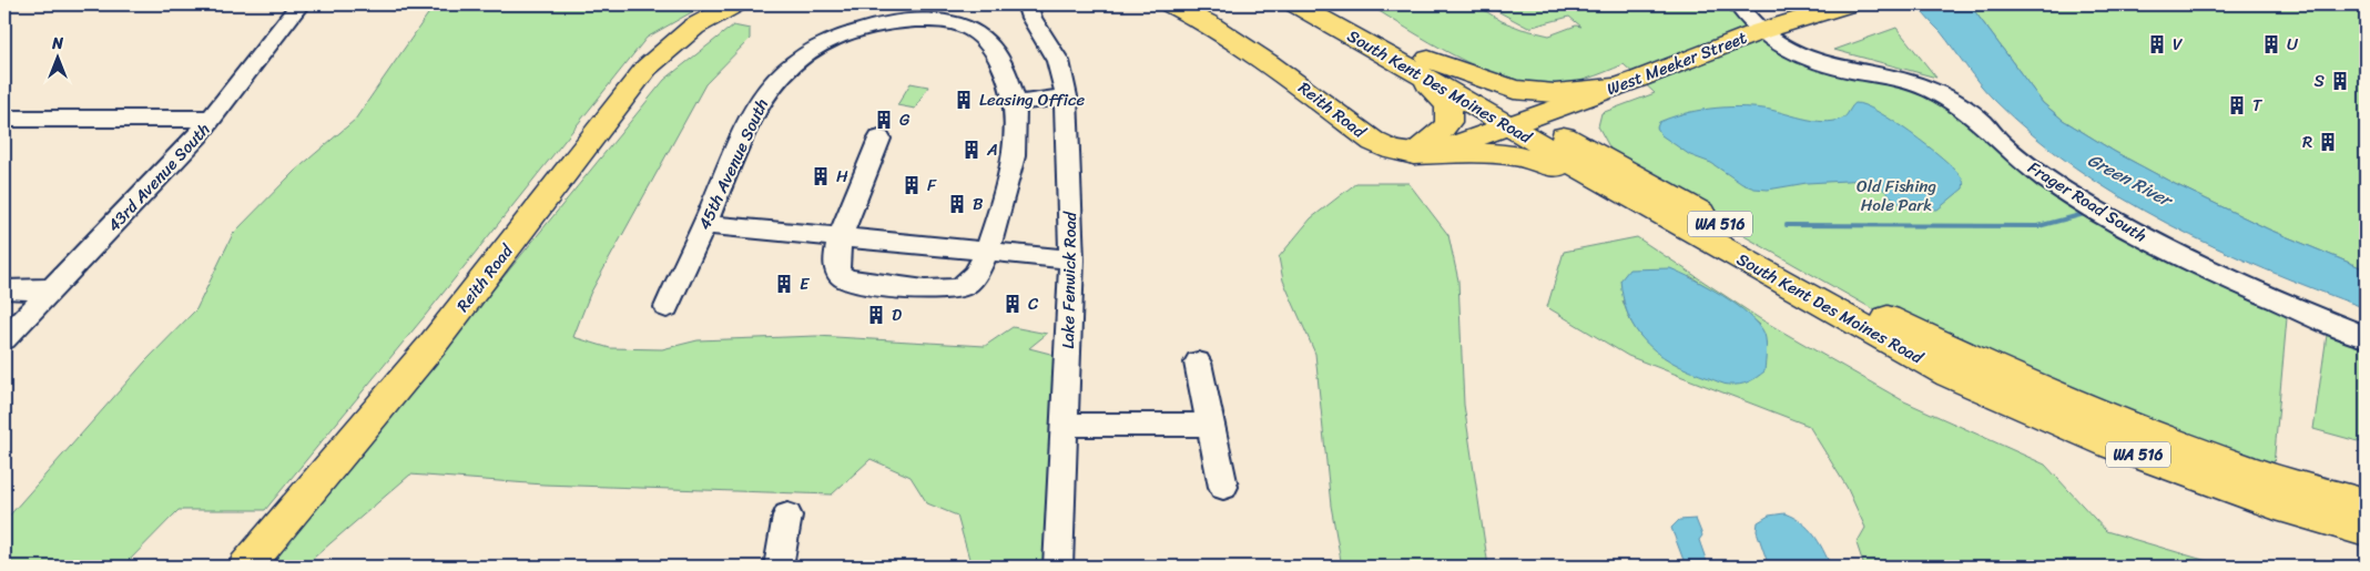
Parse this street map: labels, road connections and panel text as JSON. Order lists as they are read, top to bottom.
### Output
{
  "streets": {
    "main road": [
      "West Meeker Street",
      "South Kent Des Moines Road",
      "Reith Road",
      "WA 516"
    ],
    "street": [
      "45th Avenue South",
      "43rd Avenue South",
      "Frager Road South",
      "Lake Fenwick Road"
    ]
  },
  "crossings": [
    ["West Meeker Street", "South Kent Des Moines Road"],
    ["West Meeker Street", "Reith Road"],
    ["West Meeker Street", "Frager Road South"],
    ["South Kent Des Moines Road", "Reith Road"]
  ],
  "water": ["Green River"],
  "parks": ["Old Fishing Hole Park"],
  "places": {
    "building": [
      "V",
      "U",
      "S",
      "Leasing Office",
      "T",
      "G",
      "R",
      "A",
      "H",
      "F",
      "B",
      "E",
      "C",
      "D"
    ]
  },
  "north": "top"
}
